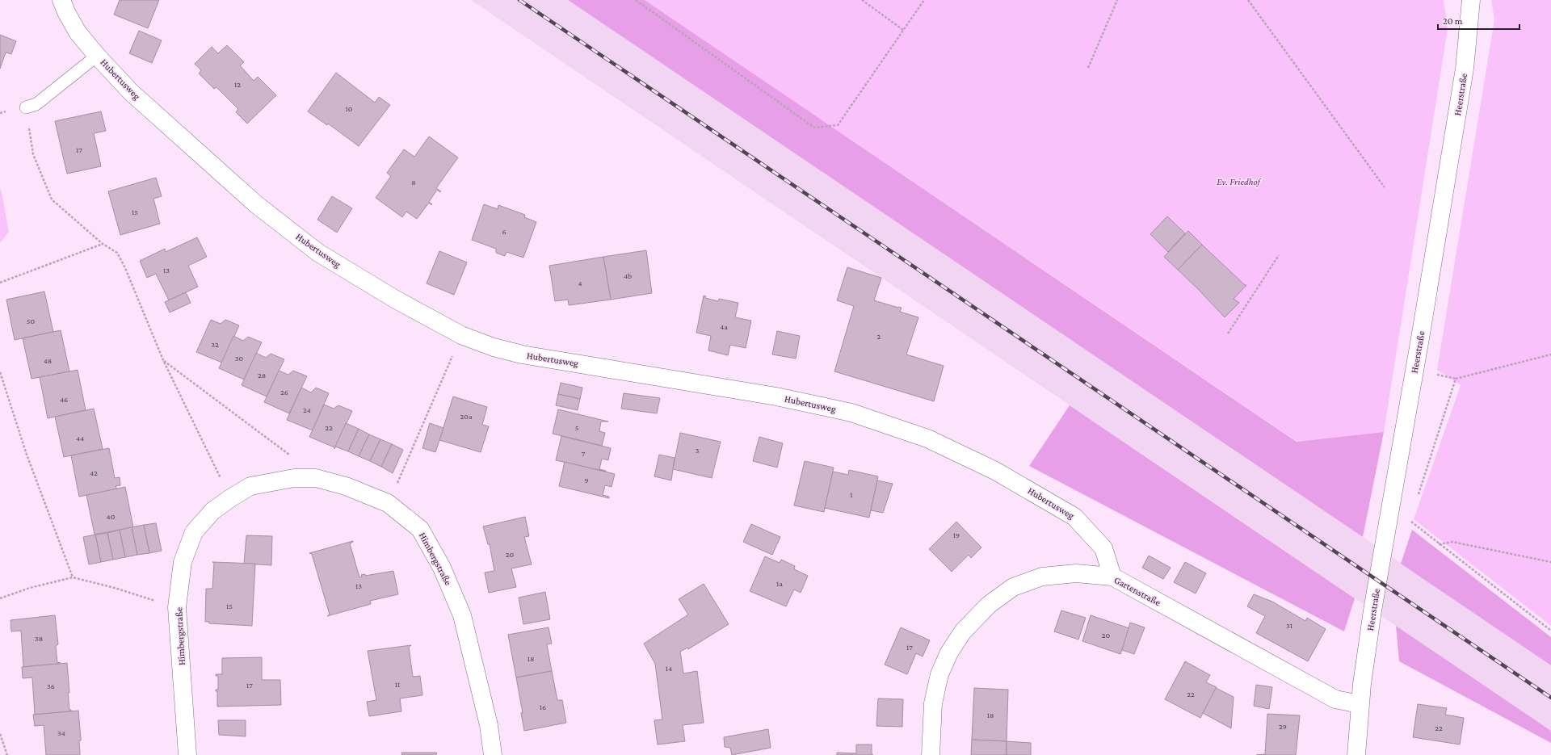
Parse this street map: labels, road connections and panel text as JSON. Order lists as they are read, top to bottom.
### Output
{
  "streets": {
    "street": [
      "Hubertusweg",
      "Heerstraße",
      "Himbergstraße",
      "Gartenstraße"
    ]
  },
  "crossings": [
    ["Hubertusweg", "Gartenstraße"],
    ["Heerstraße", "Gartenstraße"]
  ],
  "parks": ["Ev. Friedhof"],
  "house_numbers": [
    "12",
    "10",
    "17",
    "8",
    "15",
    "6",
    "13",
    "4b",
    "4",
    "50",
    "4a",
    "2",
    "32",
    "30",
    "48",
    "28",
    "26",
    "46",
    "24",
    "20a",
    "22",
    "5",
    "44",
    "3",
    "7",
    "42",
    "9",
    "1",
    "40",
    "19",
    "20",
    "1a",
    "13",
    "15",
    "31",
    "20",
    "38",
    "17",
    "18",
    "14",
    "11",
    "17",
    "36",
    "22",
    "16",
    "18",
    "29",
    "22",
    "34"
  ],
  "scale_bar": "20 m"
}
